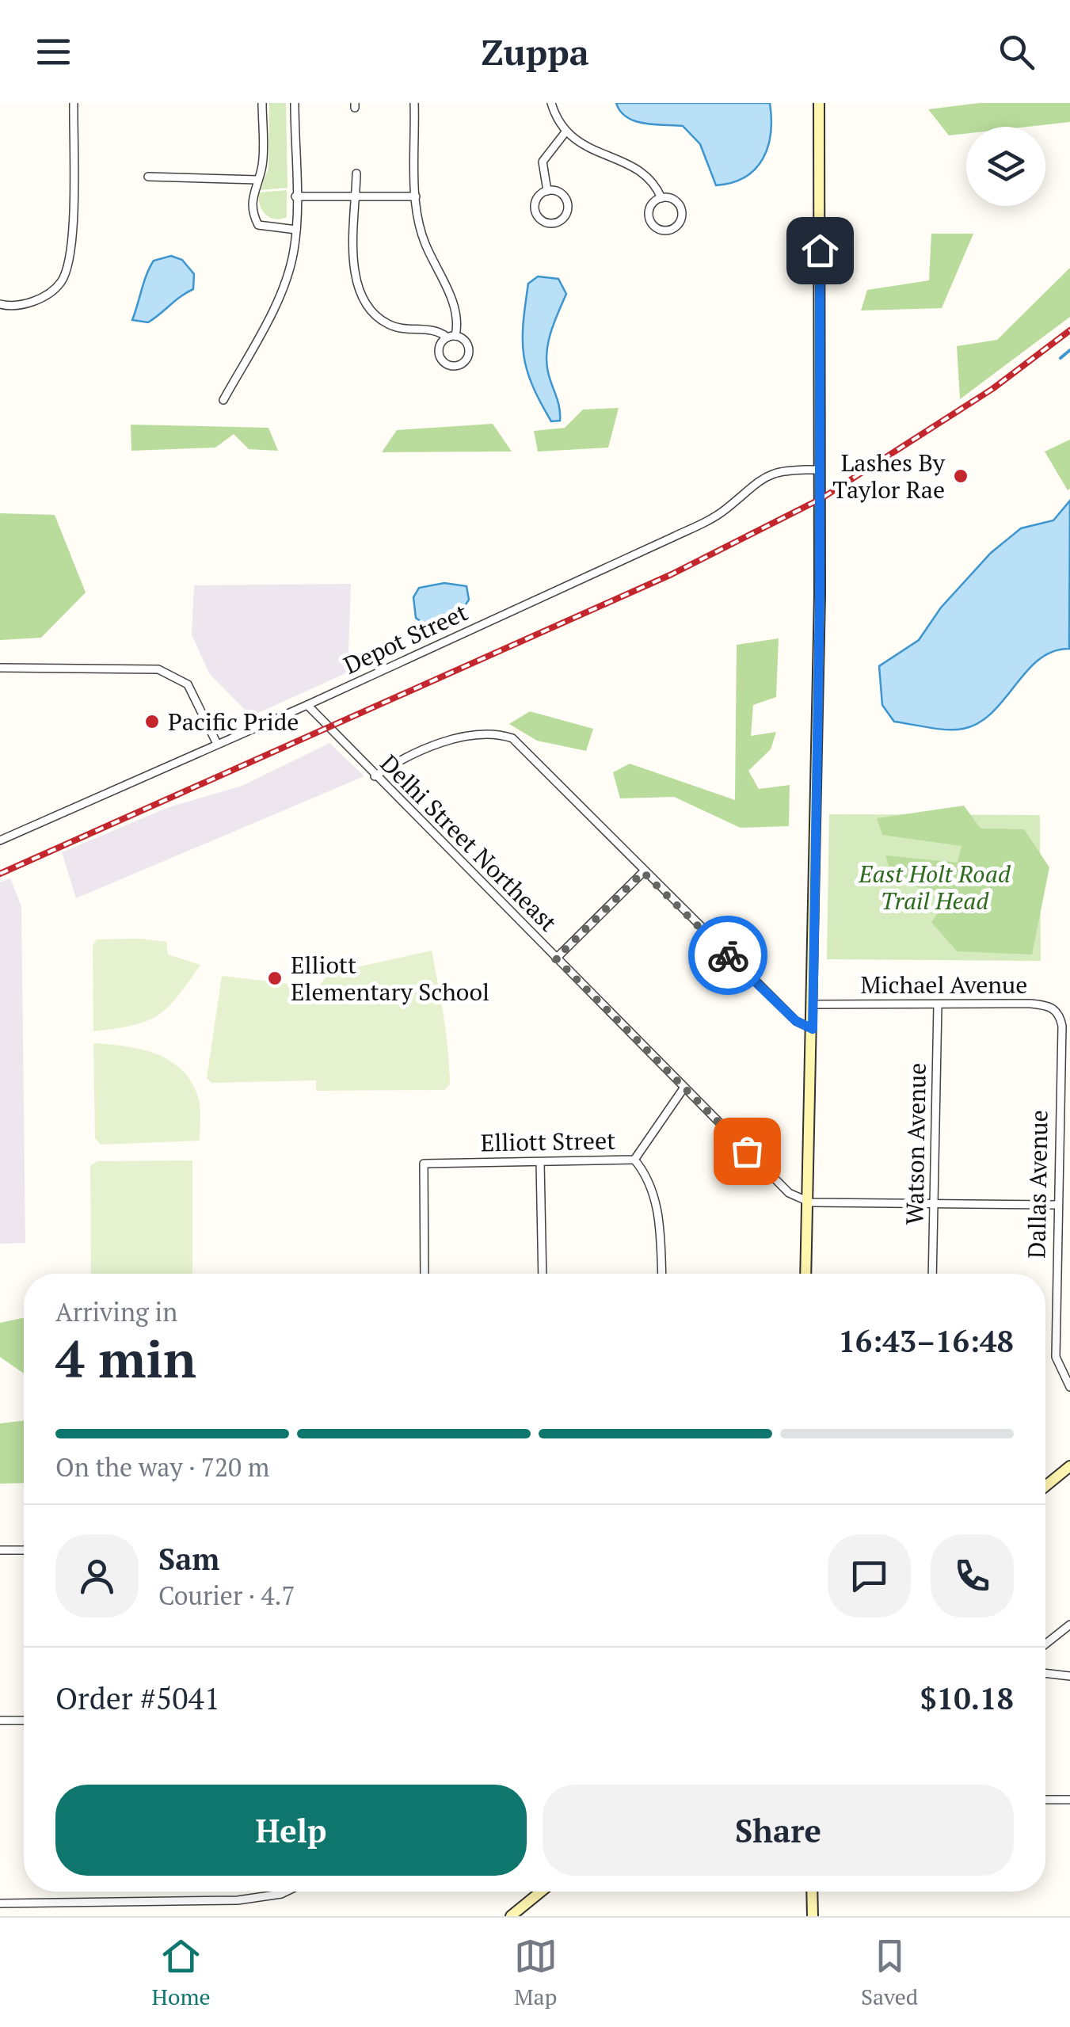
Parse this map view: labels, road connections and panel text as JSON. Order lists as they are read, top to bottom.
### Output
{
  "streets": {
    "street": [
      "Depot Street",
      "Delhi Street Northeast",
      "Michael Avenue",
      "Elliott Street",
      "Watson Avenue",
      "Dallas Avenue"
    ]
  },
  "crossings": [
    ["Depot Street", "Delhi Street Northeast"],
    ["Delhi Street Northeast", "Elliott Street"],
    ["Michael Avenue", "Watson Avenue"],
    ["Michael Avenue", "Dallas Avenue"]
  ],
  "parks": ["East Holt Road Trail Head"],
  "places": ["Lashes By Taylor Rae", "Pacific Pride", "Elliott Elementary School"],
  "page": {
    "header": "Zuppa",
    "heading": ["4 min", "Arriving in", "16:43–16:48"],
    "panel": [
      "Sam",
      "Courier · 4.7",
      "Order #5041",
      "$10.18"
    ],
    "bar": "On the way · 720 m",
    "buttons": ["Help", "Share"],
    "tabs": ["Home", "Map", "Saved"]
  }
}
